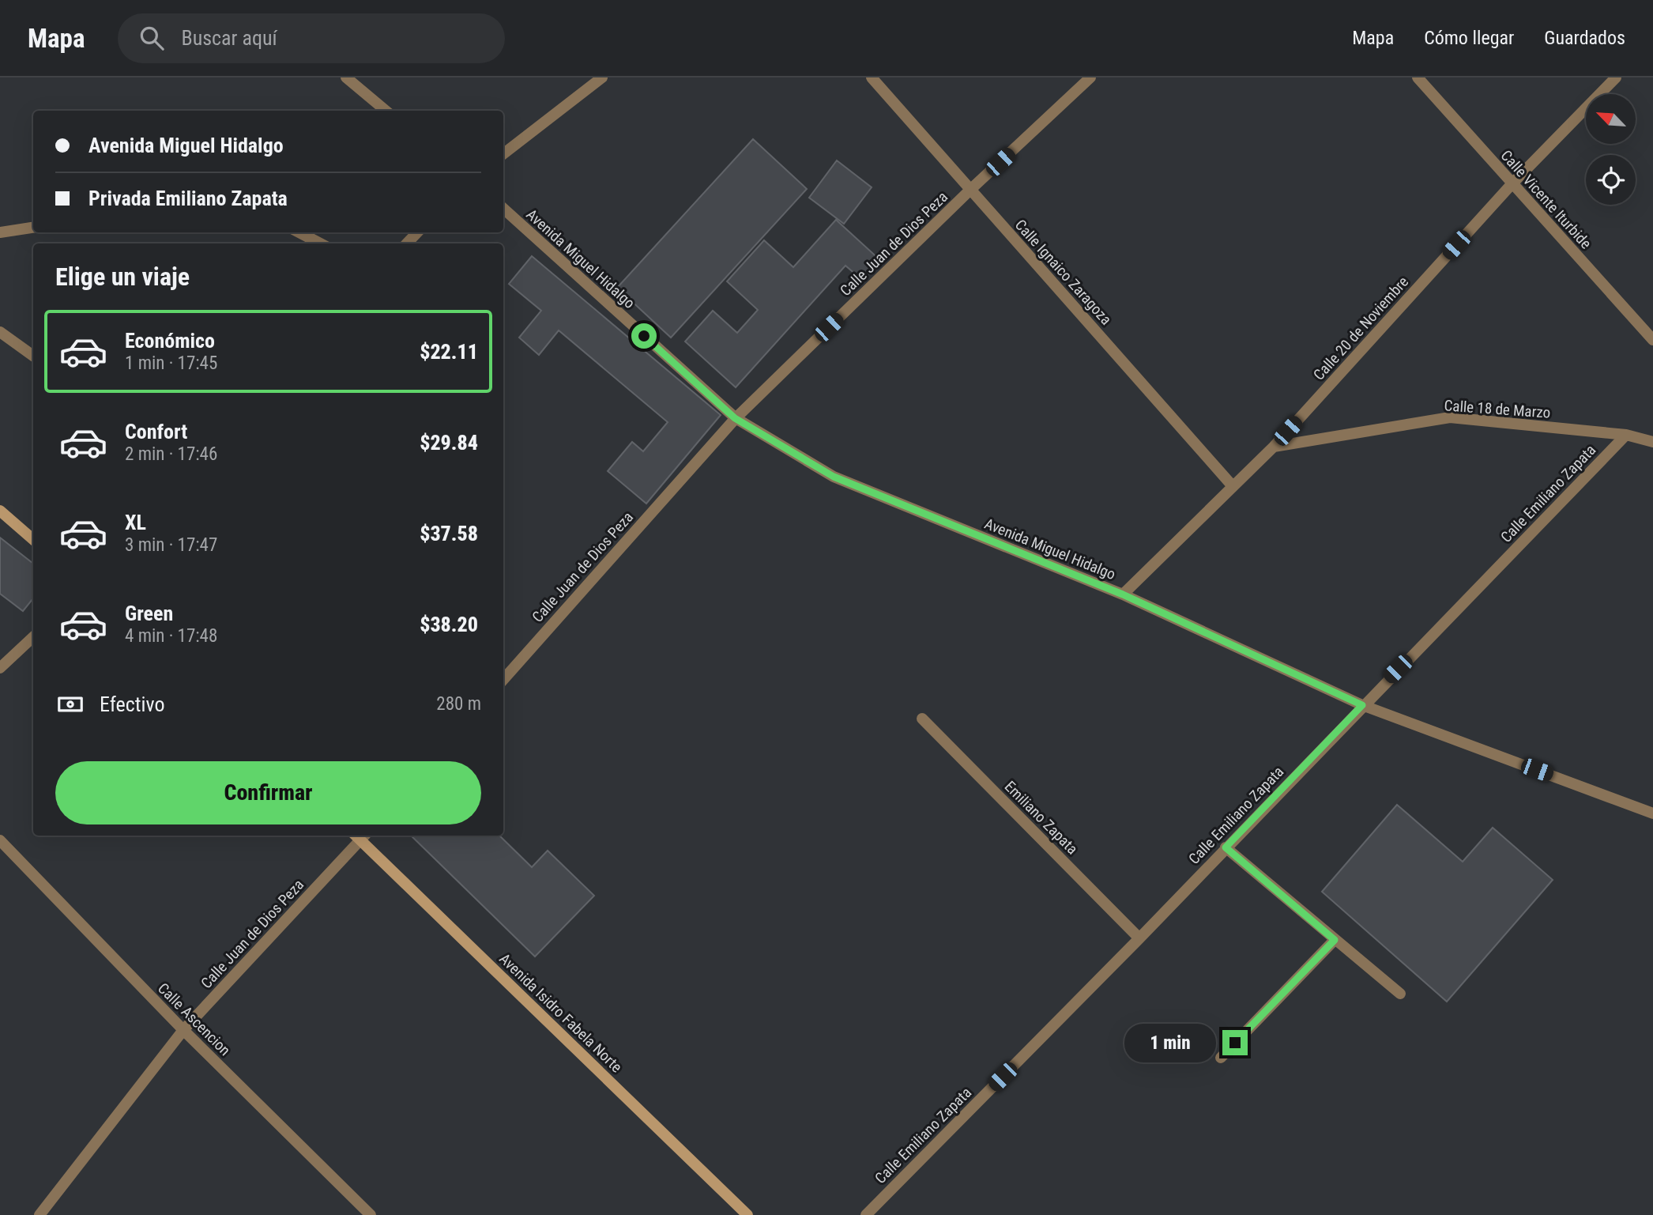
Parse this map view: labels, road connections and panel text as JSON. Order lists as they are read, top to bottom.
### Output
{
  "streets": {
    "main road": ["Avenida Isidro Fabela Norte"],
    "street": [
      "Calle Vicente Iturbide",
      "Calle Juan de Dios Peza",
      "Avenida Miguel Hidalgo",
      "Calle Ignaico Zaragoza",
      "Calle 20 de Noviembre",
      "Calle 18 de Marzo",
      "Calle Emiliano Zapata",
      "Emiliano Zapata",
      "Calle Ascencion"
    ]
  },
  "crossings": [
    ["Calle Vicente Iturbide", "Calle 20 de Noviembre"],
    ["Calle Juan de Dios Peza", "Avenida Miguel Hidalgo"],
    ["Calle Juan de Dios Peza", "Calle Ignaico Zaragoza"],
    ["Calle Juan de Dios Peza", "Calle Ascencion"],
    ["Avenida Miguel Hidalgo", "Calle 20 de Noviembre"],
    ["Avenida Miguel Hidalgo", "Calle Emiliano Zapata"],
    ["Calle Ignaico Zaragoza", "Calle 20 de Noviembre"],
    ["Calle 20 de Noviembre", "Calle 18 de Marzo"],
    ["Calle 18 de Marzo", "Calle Emiliano Zapata"],
    ["Calle Emiliano Zapata", "Emiliano Zapata"]
  ],
  "north": "top left",
  "page": {
    "header": "Mapa",
    "search": "Buscar aquí",
    "nav": ["Mapa", "Cómo llegar", "Guardados"],
    "banner": ["Avenida Miguel Hidalgo", "Privada Emiliano Zapata"],
    "heading": "Elige un viaje",
    "list": [
      {
        "name": "Económico",
        "note": "1 min · 17:45",
        "value": "$22.11"
      },
      {
        "name": "Confort",
        "note": "2 min · 17:46",
        "value": "$29.84"
      },
      {
        "name": "XL",
        "note": "3 min · 17:47",
        "value": "$37.58"
      },
      {
        "name": "Green",
        "note": "4 min · 17:48",
        "value": "$38.20"
      }
    ],
    "pay": ["Efectivo", "280 m"],
    "buttons": "Confirmar",
    "bubble": "1 min"
  }
}
